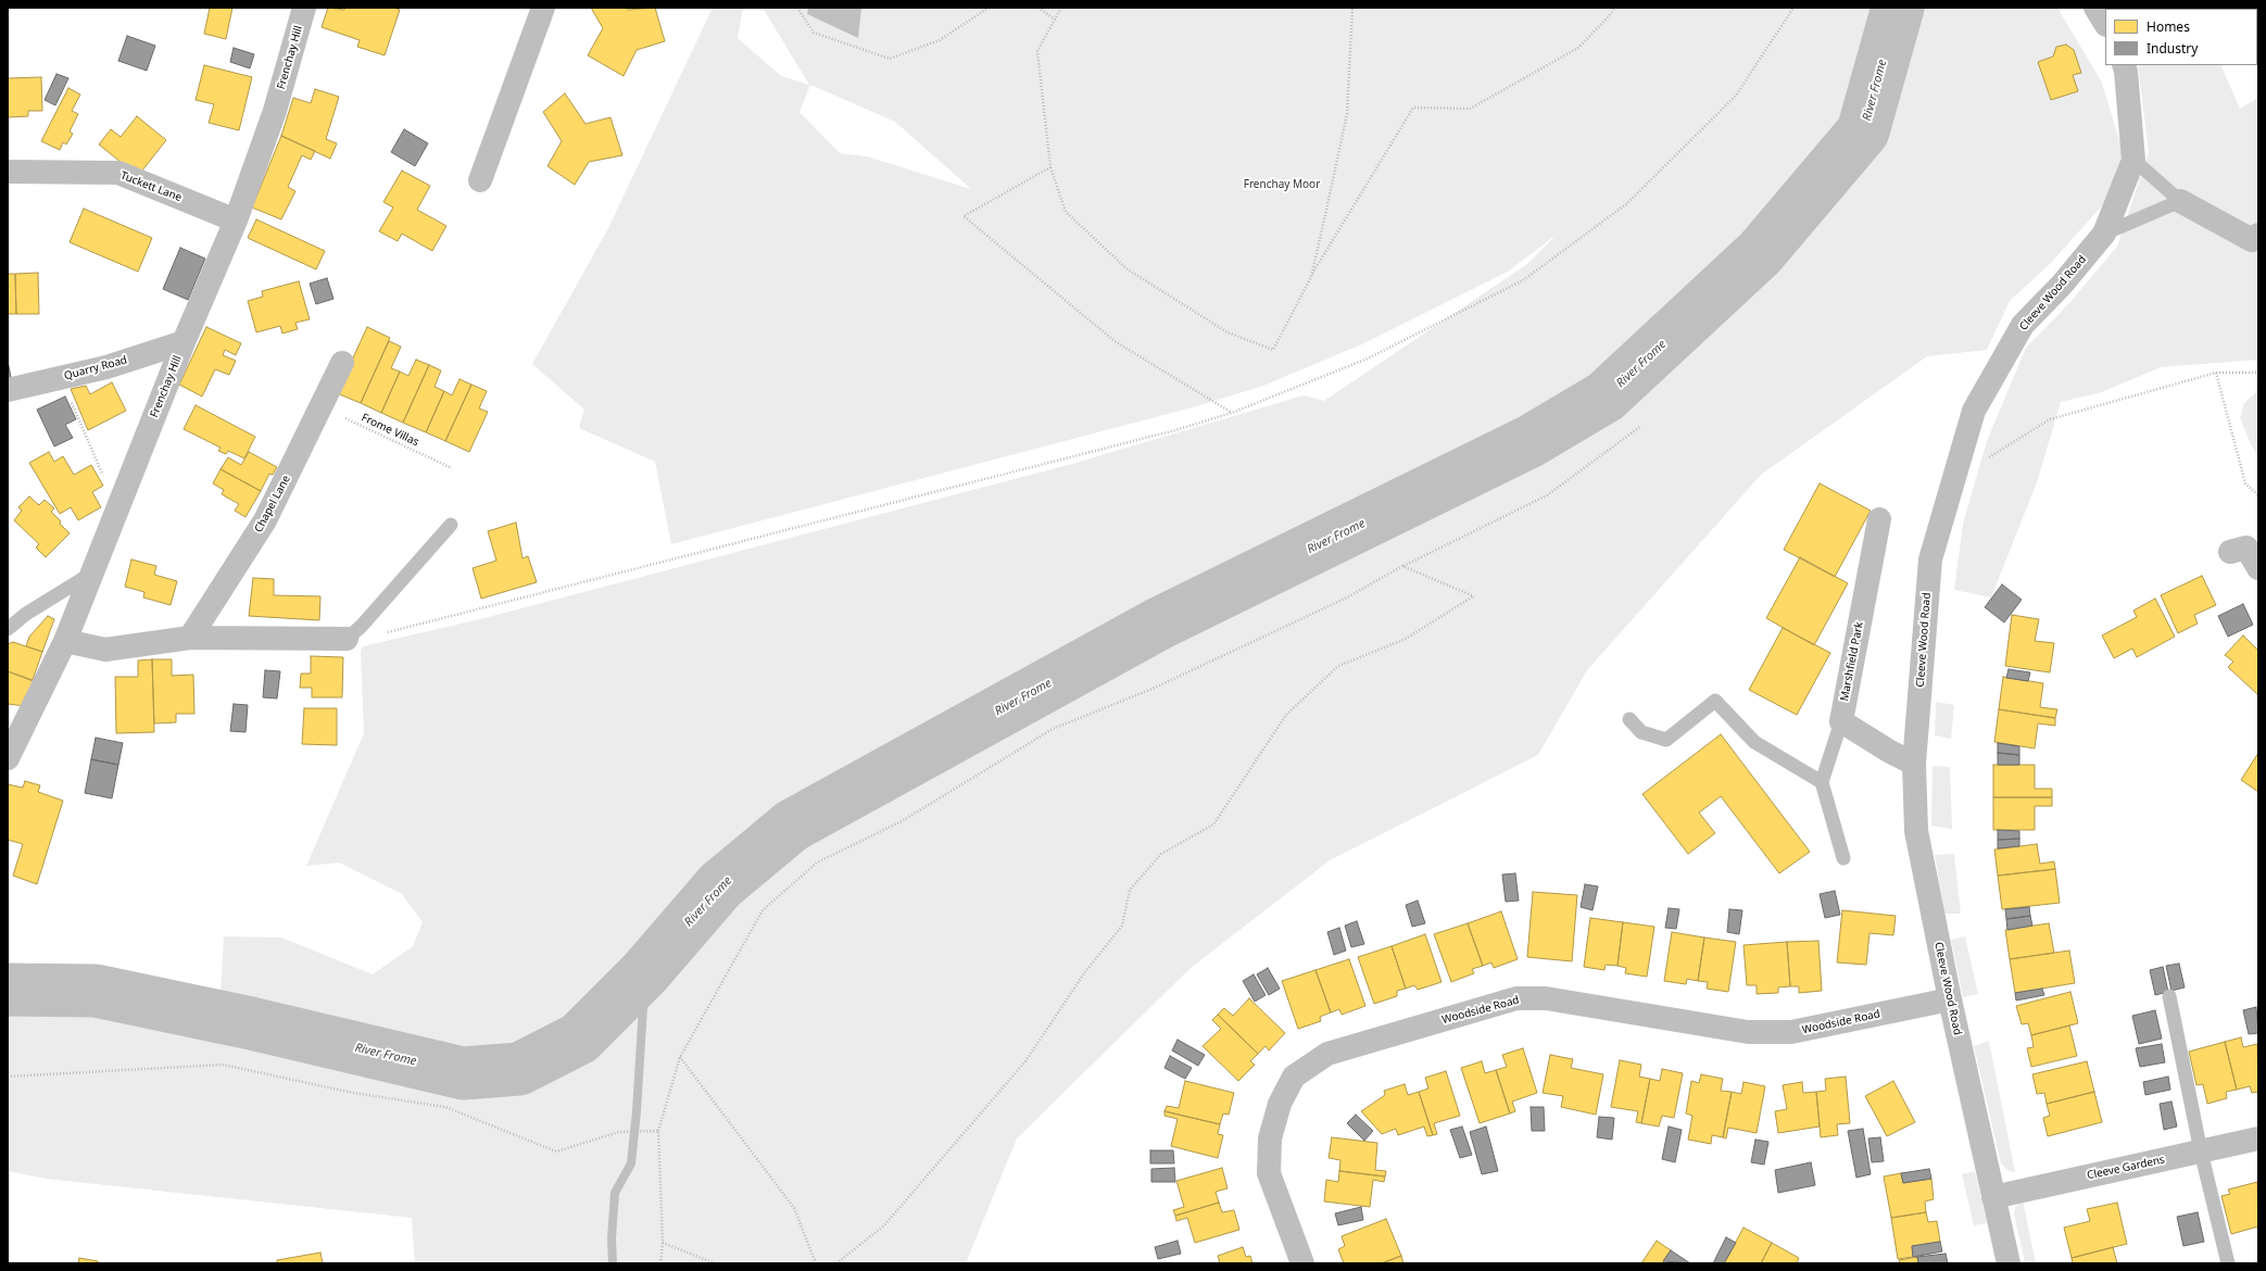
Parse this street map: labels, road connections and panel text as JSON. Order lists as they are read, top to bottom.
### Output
{
  "streets": {
    "street": [
      "Frenchay Hill",
      "Tuckett Lane",
      "Cleeve Wood Road",
      "Quarry Road",
      "Chapel Lane",
      "Marshfield Park",
      "Woodside Road",
      "Cleeve Gardens"
    ],
    "path": ["Frome Villas"]
  },
  "crossings": [
    ["Frenchay Hill", "Tuckett Lane"],
    ["Frenchay Hill", "Quarry Road"],
    ["Cleeve Wood Road", "Woodside Road"],
    ["Cleeve Wood Road", "Cleeve Gardens"],
    ["Frome Villas", "Chapel Lane"]
  ],
  "water": ["River Frome"],
  "parks": ["Frenchay Moor"],
  "legend": ["Homes", "Industry"]
}
